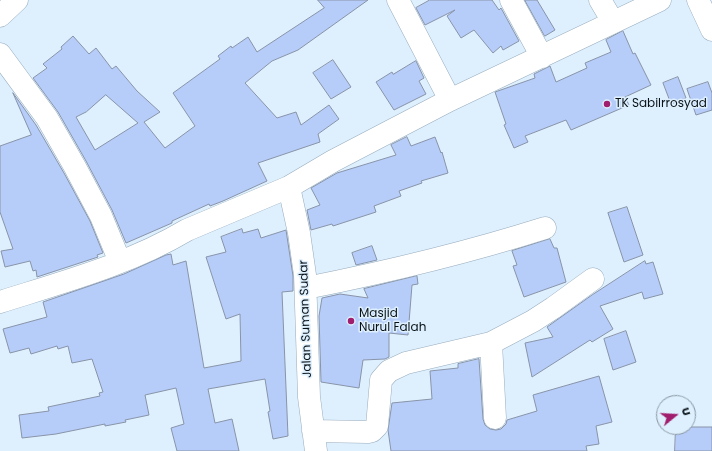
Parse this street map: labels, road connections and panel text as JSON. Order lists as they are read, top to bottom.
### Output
{
  "streets": {
    "street": ["Jalan Suman Sudar"]
  },
  "places": ["TK Sabilrrosyad", "Masjid Nurul Falah"],
  "north": "right"
}
